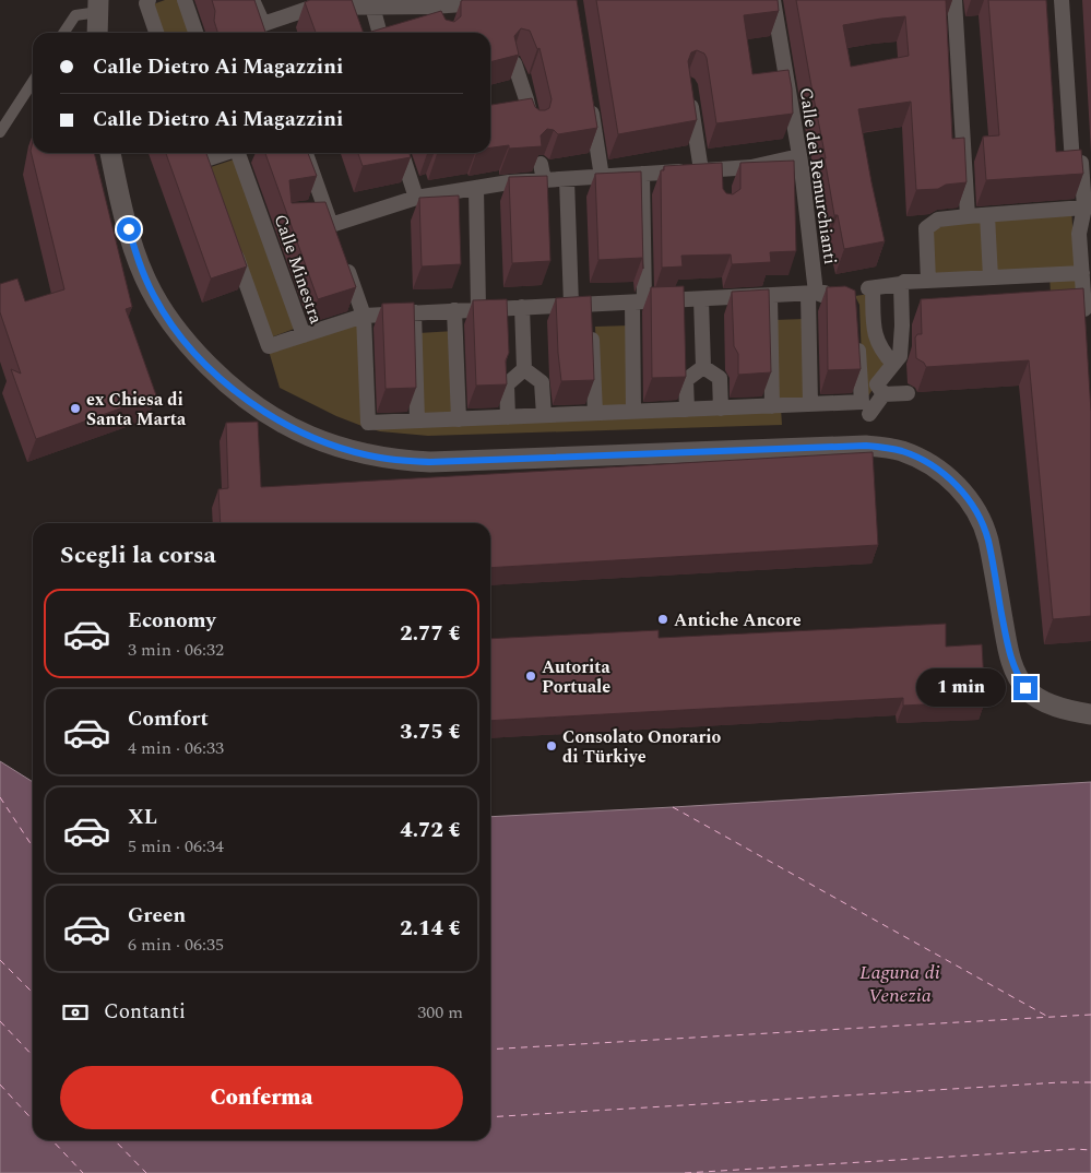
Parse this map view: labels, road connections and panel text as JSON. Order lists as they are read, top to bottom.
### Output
{
  "streets": {
    "street": ["Calle dei Remurchianti", "Calle Minestra"]
  },
  "water": ["Laguna di Venezia"],
  "places": [
    "ex Chiesa di Santa Marta",
    "Antiche Ancore",
    "Autorita Portuale",
    "Consolato Onorario di Türkiye"
  ],
  "page": {
    "banner": ["Calle Dietro Ai Magazzini", "Calle Dietro Ai Magazzini"],
    "heading": "Scegli la corsa",
    "list": [
      {
        "name": "Economy",
        "note": "3 min · 06:32",
        "value": "2.77 €"
      },
      {
        "name": "Comfort",
        "note": "4 min · 06:33",
        "value": "3.75 €"
      },
      {
        "name": "XL",
        "note": "5 min · 06:34",
        "value": "4.72 €"
      },
      {
        "name": "Green",
        "note": "6 min · 06:35",
        "value": "2.14 €"
      }
    ],
    "bubble": "1 min",
    "pay": ["Contanti", "300 m"],
    "buttons": "Conferma"
  }
}
